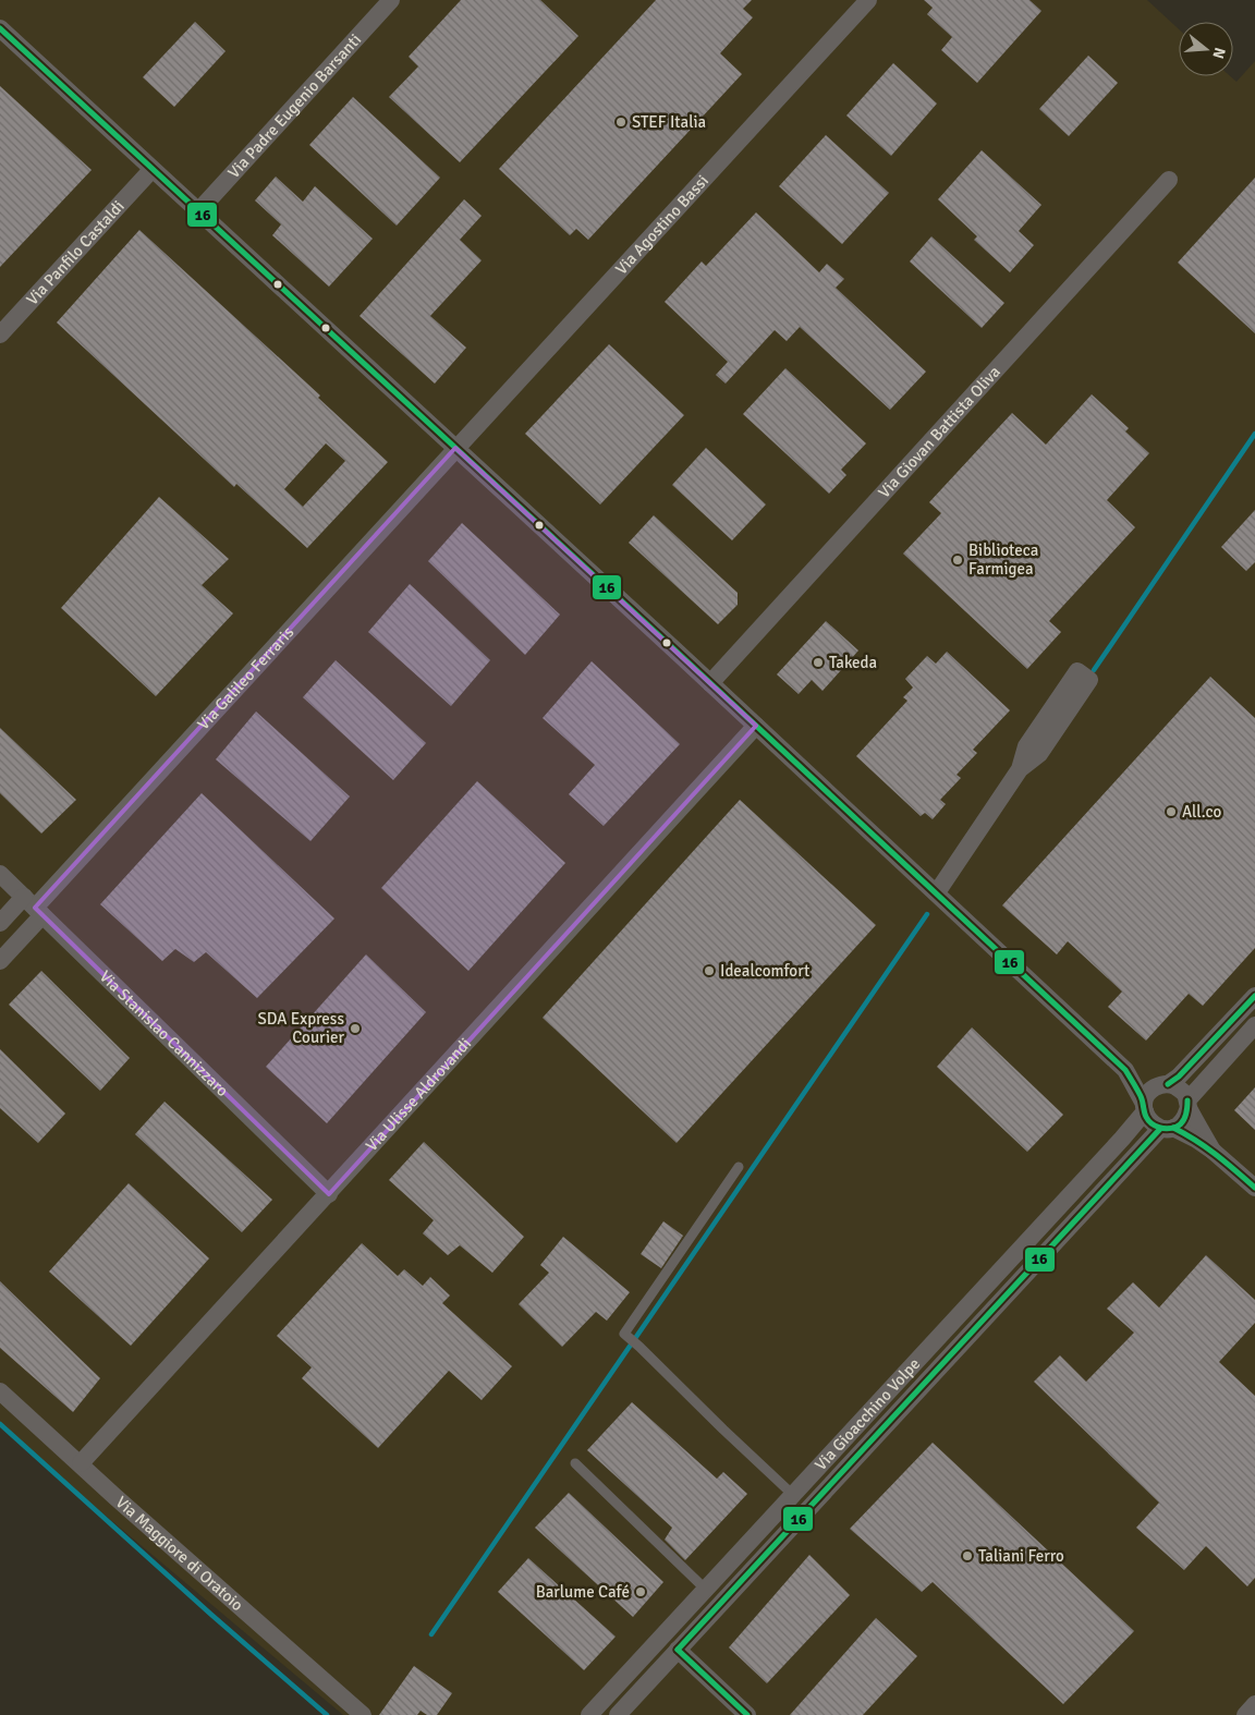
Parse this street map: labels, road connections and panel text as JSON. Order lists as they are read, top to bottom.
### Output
{
  "streets": {
    "street": [
      "Via Padre Eugenio Barsanti",
      "Via Agostino Bassi",
      "Via Panfilo Castaldi",
      "Via Giovan Battista Oliva",
      "Via Galileo Ferraris",
      "Via Stanislao Cannizzaro",
      "Via Ulisse Aldrovandi",
      "Via Gioacchino Volpe",
      "Via Maggiore di Oratoio"
    ]
  },
  "crossings": [
    ["Via Agostino Bassi", "Via Galileo Ferraris"],
    ["Via Galileo Ferraris", "Via Stanislao Cannizzaro"],
    ["Via Stanislao Cannizzaro", "Via Ulisse Aldrovandi"],
    ["Via Ulisse Aldrovandi", "Via Maggiore di Oratoio"]
  ],
  "places": [
    "STEF Italia",
    "Biblioteca Farmigea",
    "Takeda",
    "All.co",
    "Idealcomfort",
    "SDA Express Courier",
    "Taliani Ferro",
    "Barlume Café"
  ],
  "lines": ["transit line 16"],
  "north": "right"
}
